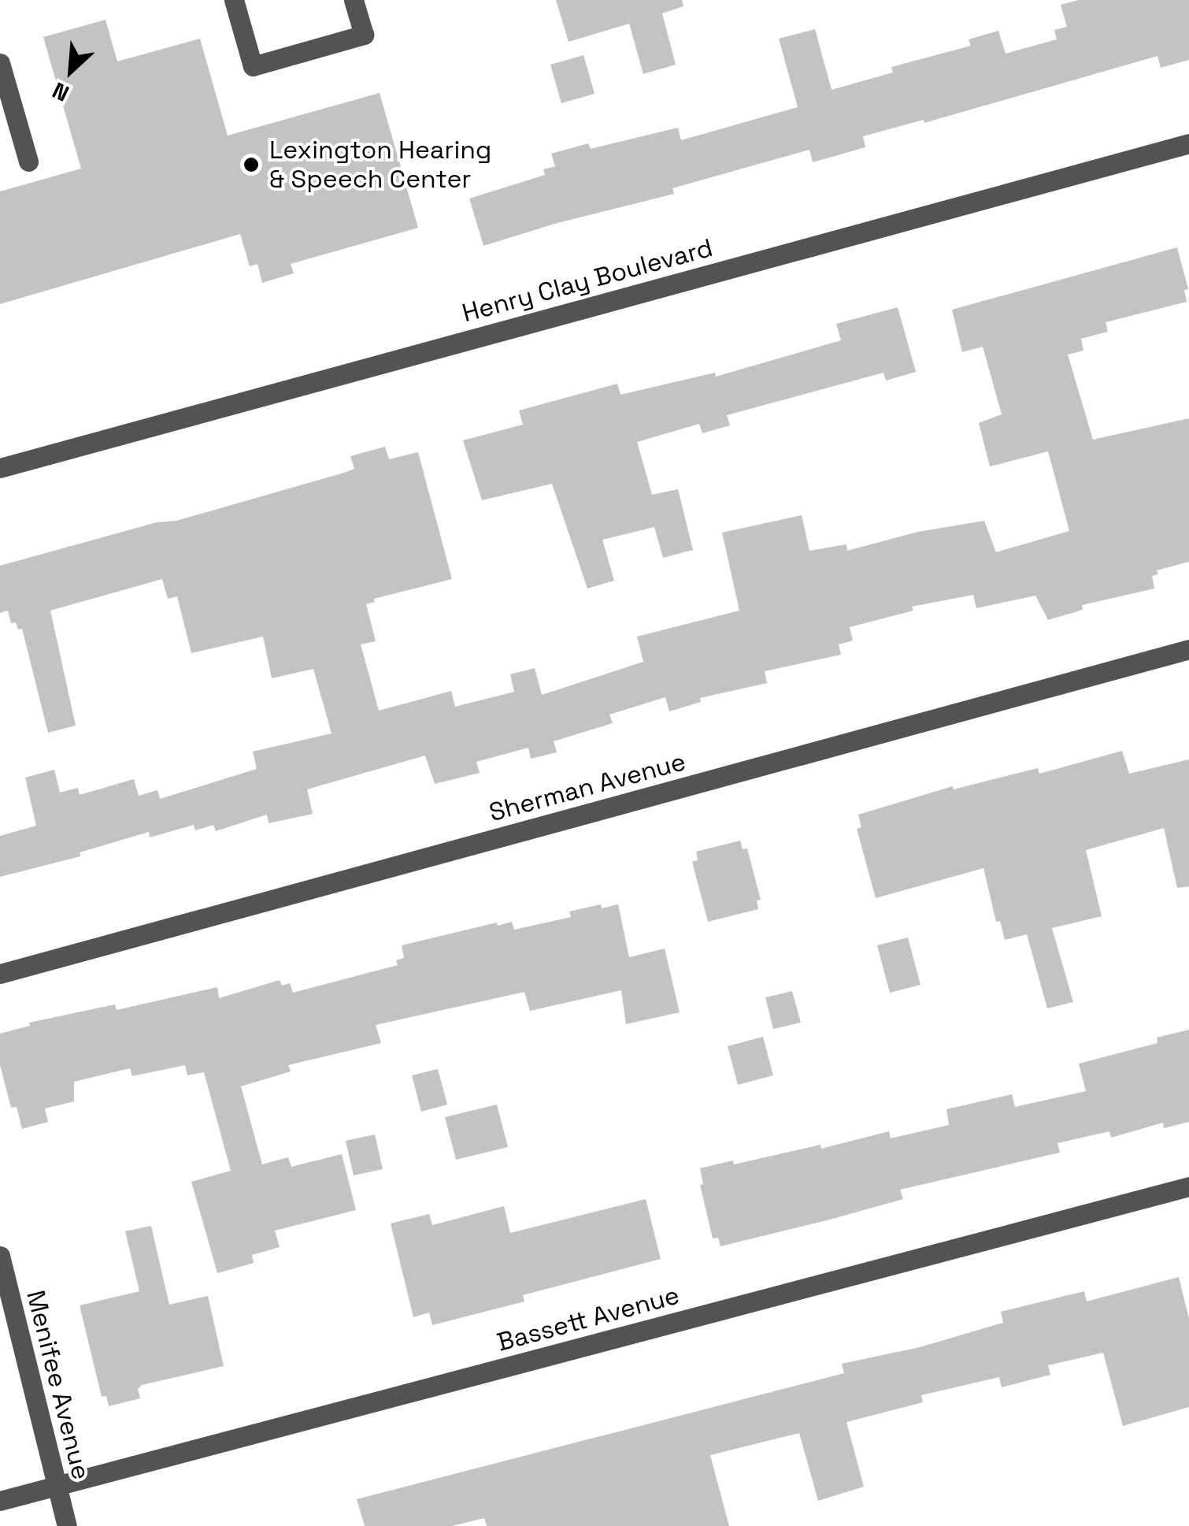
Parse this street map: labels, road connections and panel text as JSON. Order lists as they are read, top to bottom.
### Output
{
  "streets": {
    "street": [
      "Henry Clay Boulevard",
      "Sherman Avenue",
      "Bassett Avenue",
      "Menifee Avenue"
    ]
  },
  "crossings": [
    ["Bassett Avenue", "Menifee Avenue"]
  ],
  "places": ["Lexington Hearing & Speech Center"],
  "north": "bottom left"
}
